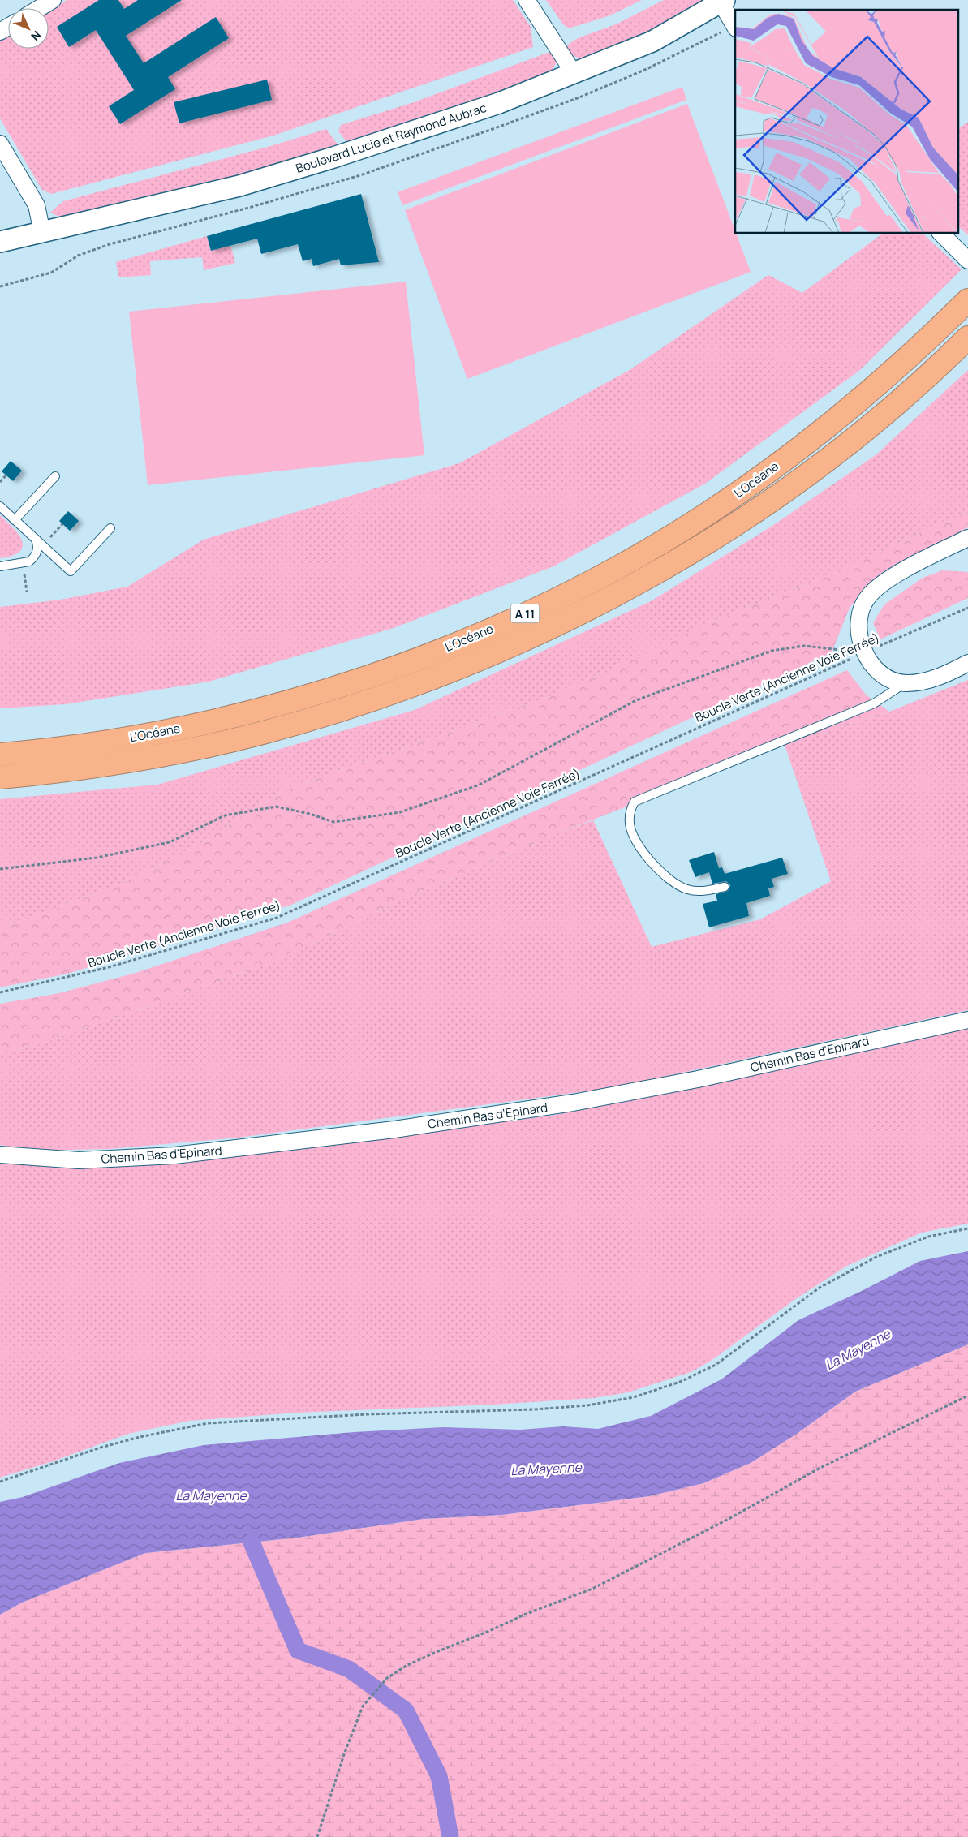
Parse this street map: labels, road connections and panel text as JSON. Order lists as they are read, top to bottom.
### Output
{
  "streets": {
    "highway": ["L’Océane", "A 11"],
    "street": ["Boulevard Lucie et Raymond Aubrac", "Chemin Bas d'Epinard"],
    "path": ["Boucle Verte (Ancienne Voie Ferrée)"]
  },
  "water": ["La Mayenne"],
  "north": "bottom right"
}
